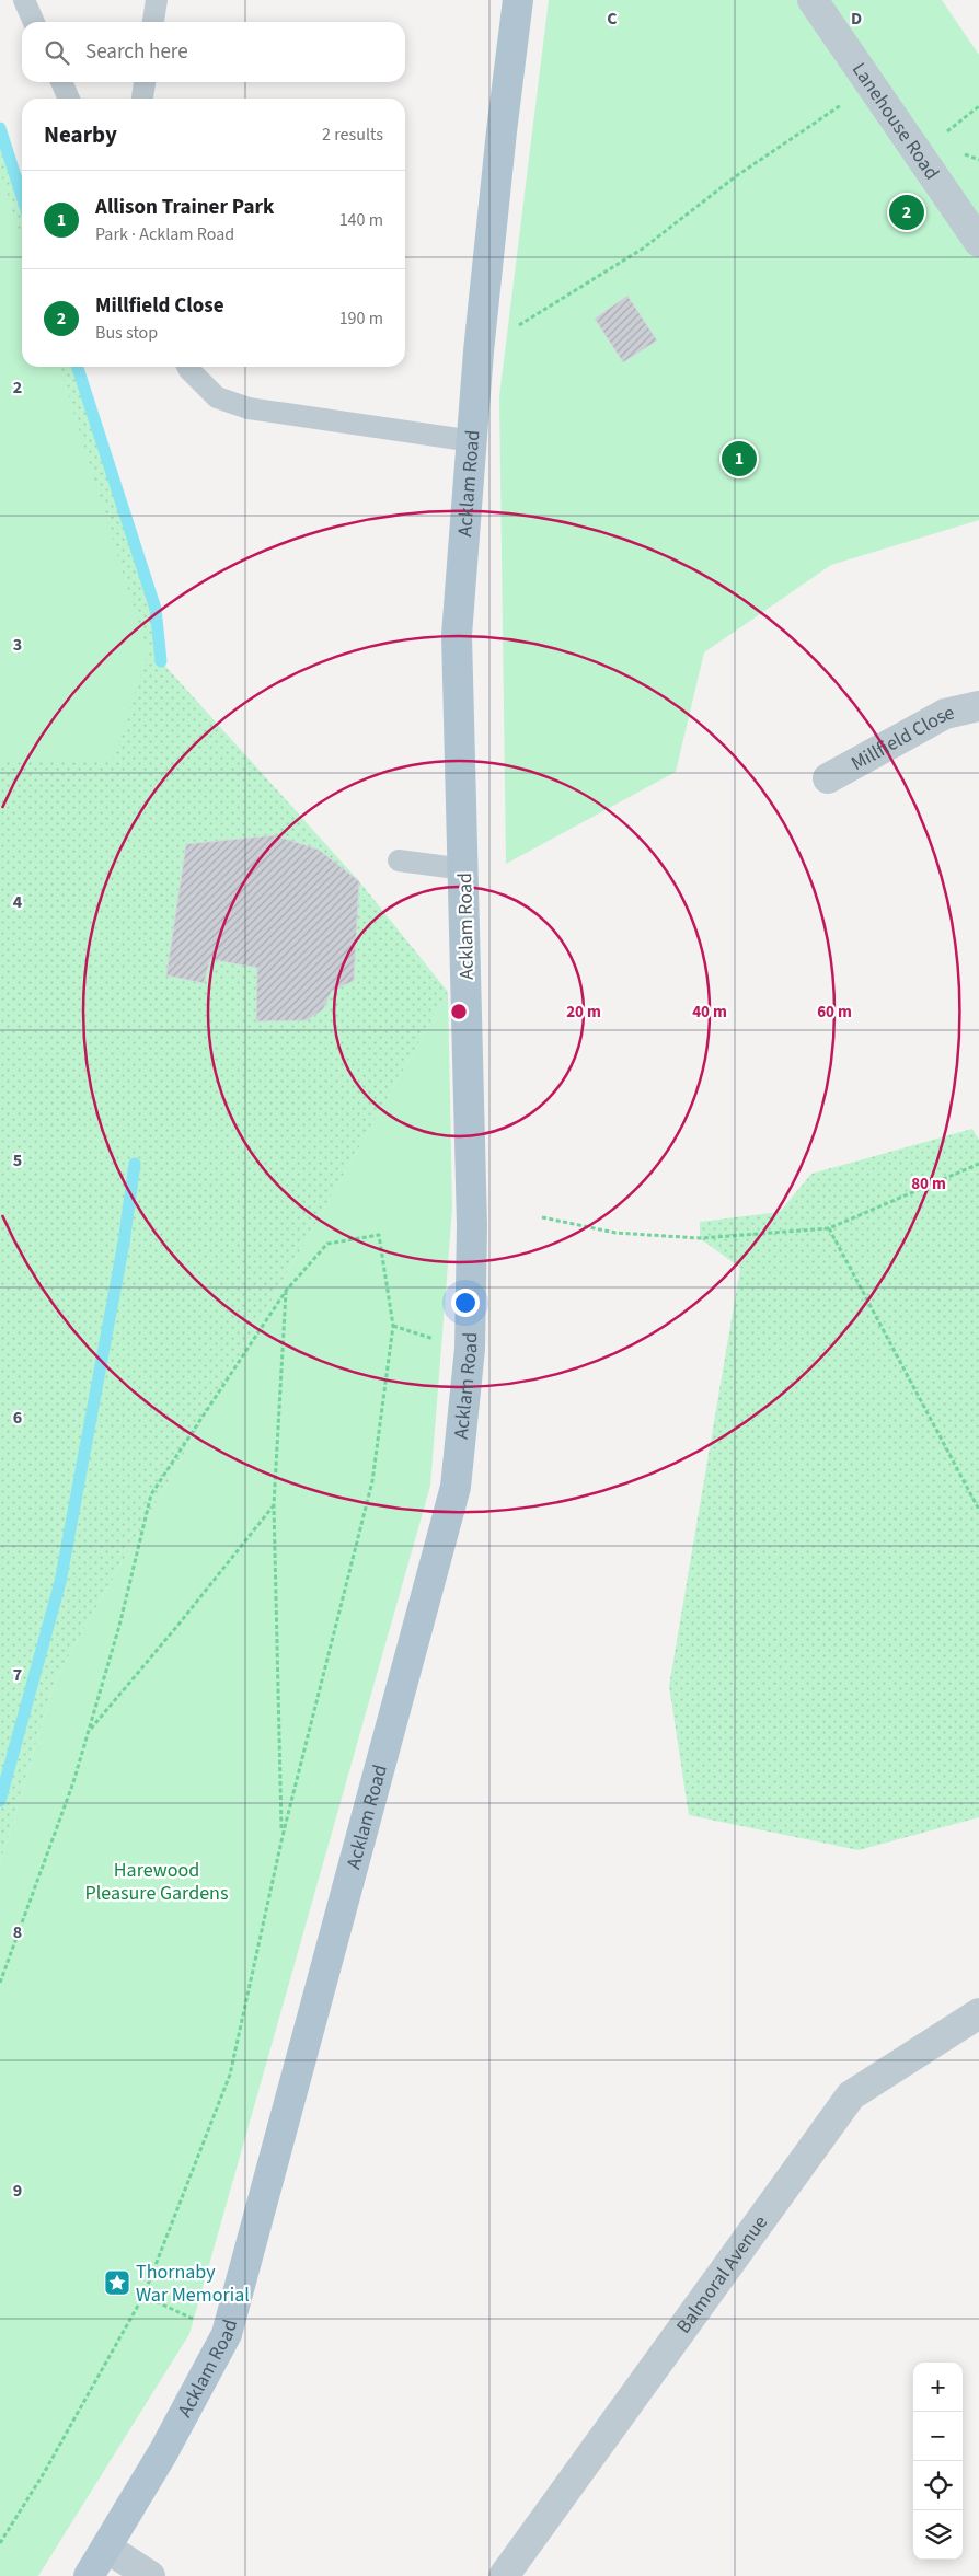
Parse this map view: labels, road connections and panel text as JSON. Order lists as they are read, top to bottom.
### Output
{
  "streets": {
    "main road": ["Acklam Road"],
    "street": ["Lanehouse Road", "Millfield Close", "Balmoral Avenue"]
  },
  "parks": ["Harewood Pleasure Gardens"],
  "places": {
    "place": ["Thornaby War Memorial"]
  },
  "page": {
    "search": "Search here",
    "heading": ["Nearby", "2 results"],
    "list": [
      {
        "mark": "1",
        "name": "Allison Trainer Park",
        "note": "Park · Acklam Road",
        "value": "140 m"
      },
      {
        "mark": "2",
        "name": "Millfield Close",
        "note": "Bus stop",
        "value": "190 m"
      }
    ],
    "pins": ["2", "1"],
    "map_buttons": ["+", "−"]
  },
  "grid": {
    "columns": ["C", "D"],
    "rows": [
      "2",
      "3",
      "4",
      "5",
      "6",
      "7",
      "8",
      "9"
    ]
  },
  "rings": [
    "20 m",
    "40 m",
    "60 m",
    "80 m"
  ]
}
